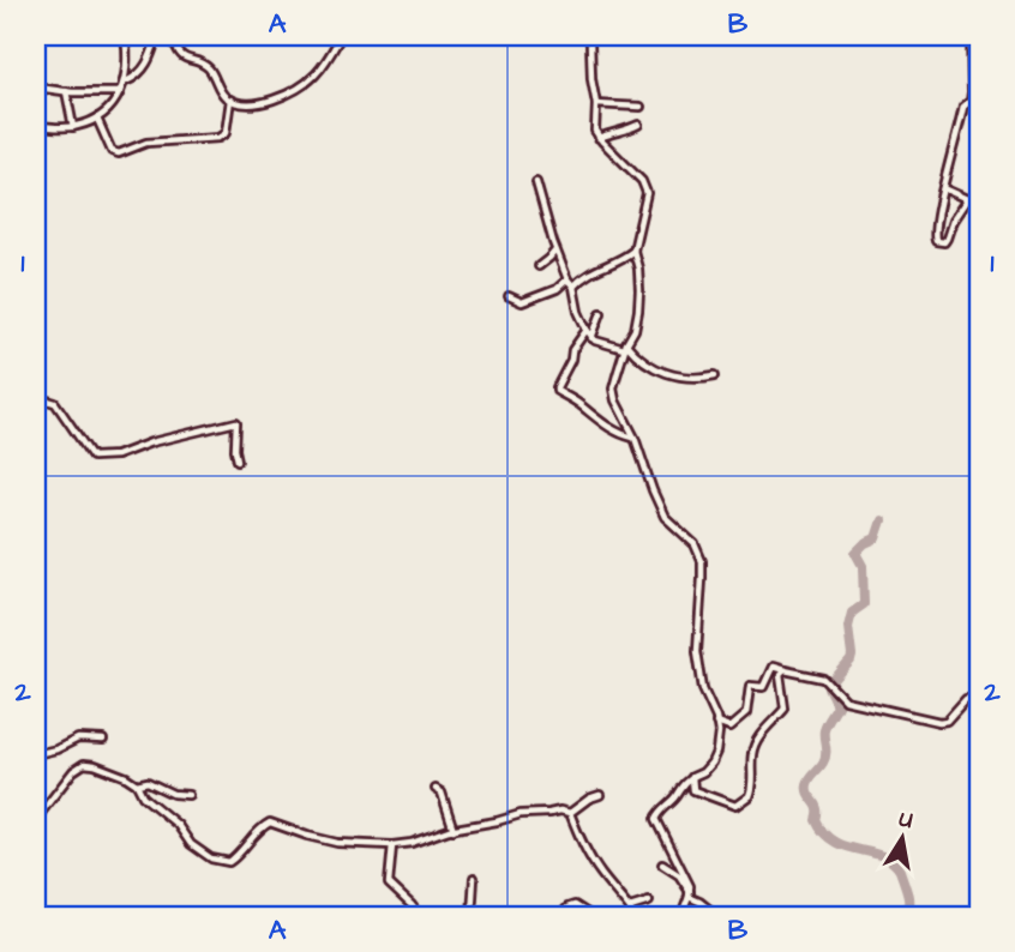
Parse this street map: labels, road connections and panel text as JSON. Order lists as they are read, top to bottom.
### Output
{
  "north": "top",
  "grid": {
    "columns": ["A", "B"],
    "rows": ["1", "2"]
  }
}
